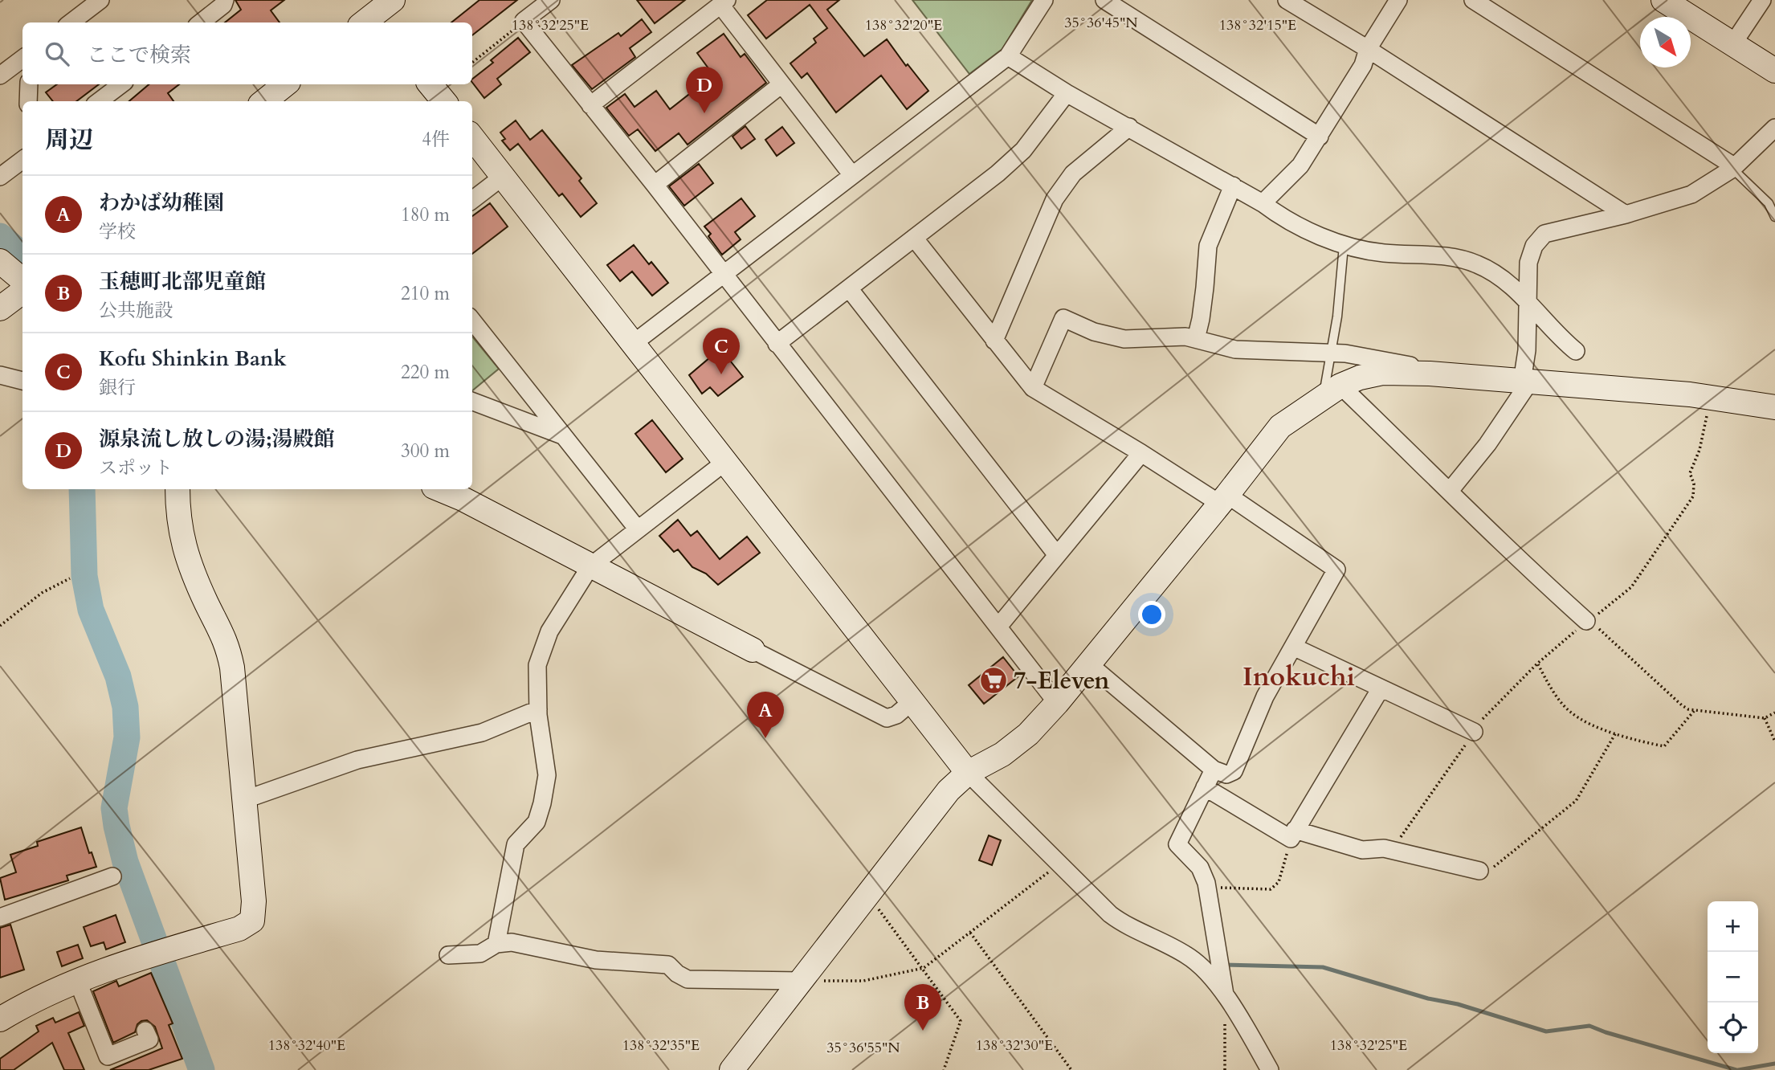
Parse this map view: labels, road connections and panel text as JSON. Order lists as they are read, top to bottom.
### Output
{
  "districts": ["Inokuchi"],
  "places": {
    "supermarket": ["7-Eleven"]
  },
  "north": "bottom right",
  "page": {
    "search": "ここで検索",
    "pins": [
      "D",
      "C",
      "A",
      "B"
    ],
    "heading": ["周辺", "4件"],
    "list": [
      {
        "mark": "A",
        "name": "わかば幼稚園",
        "note": "学校",
        "value": "180 m"
      },
      {
        "mark": "B",
        "name": "玉穂町北部児童館",
        "note": "公共施設",
        "value": "210 m"
      },
      {
        "mark": "C",
        "name": "Kofu Shinkin Bank",
        "note": "銀行",
        "value": "220 m"
      },
      {
        "mark": "D",
        "name": "源泉流し放しの湯;湯殿館",
        "note": "スポット",
        "value": "300 m"
      }
    ],
    "map_buttons": ["+", "−"]
  },
  "coordinates": [
    "35°36'45\"N",
    "138°32'25\"E",
    "138°32'20\"E",
    "138°32'15\"E",
    "138°32'40\"E",
    "138°32'35\"E",
    "138°32'30\"E",
    "35°36'55\"N"
  ]
}
